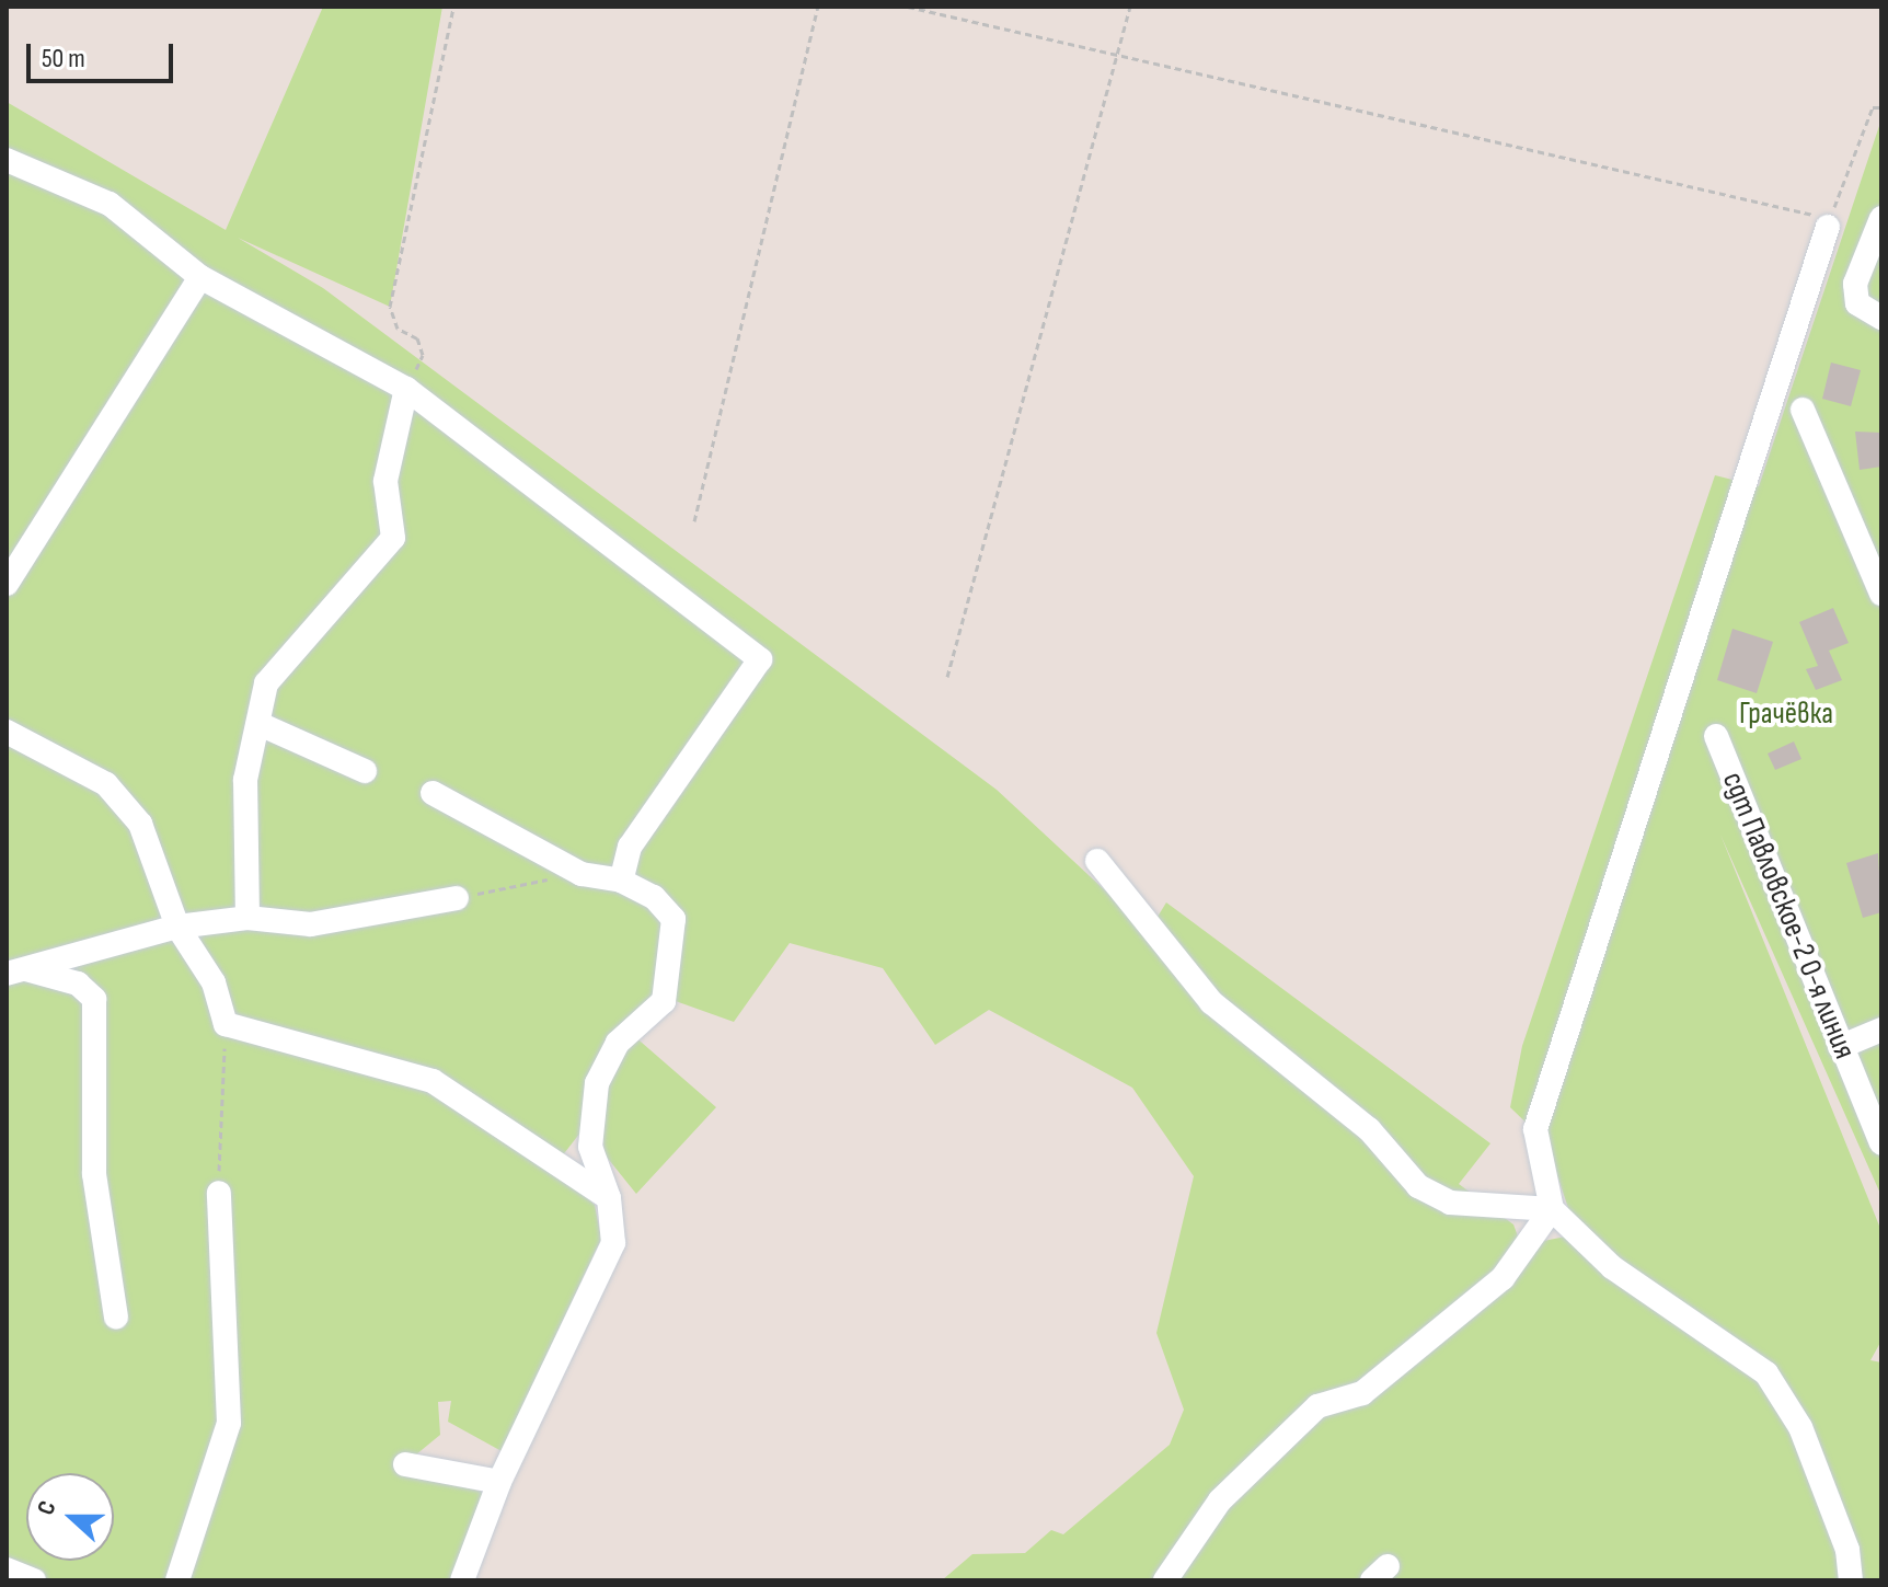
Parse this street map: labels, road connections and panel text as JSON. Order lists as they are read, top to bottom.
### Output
{
  "streets": {
    "street": ["сдт Павловское-2 0-я линия"]
  },
  "parks": ["Грачёвка"],
  "scale_bar": "50 m",
  "north": "left"
}
